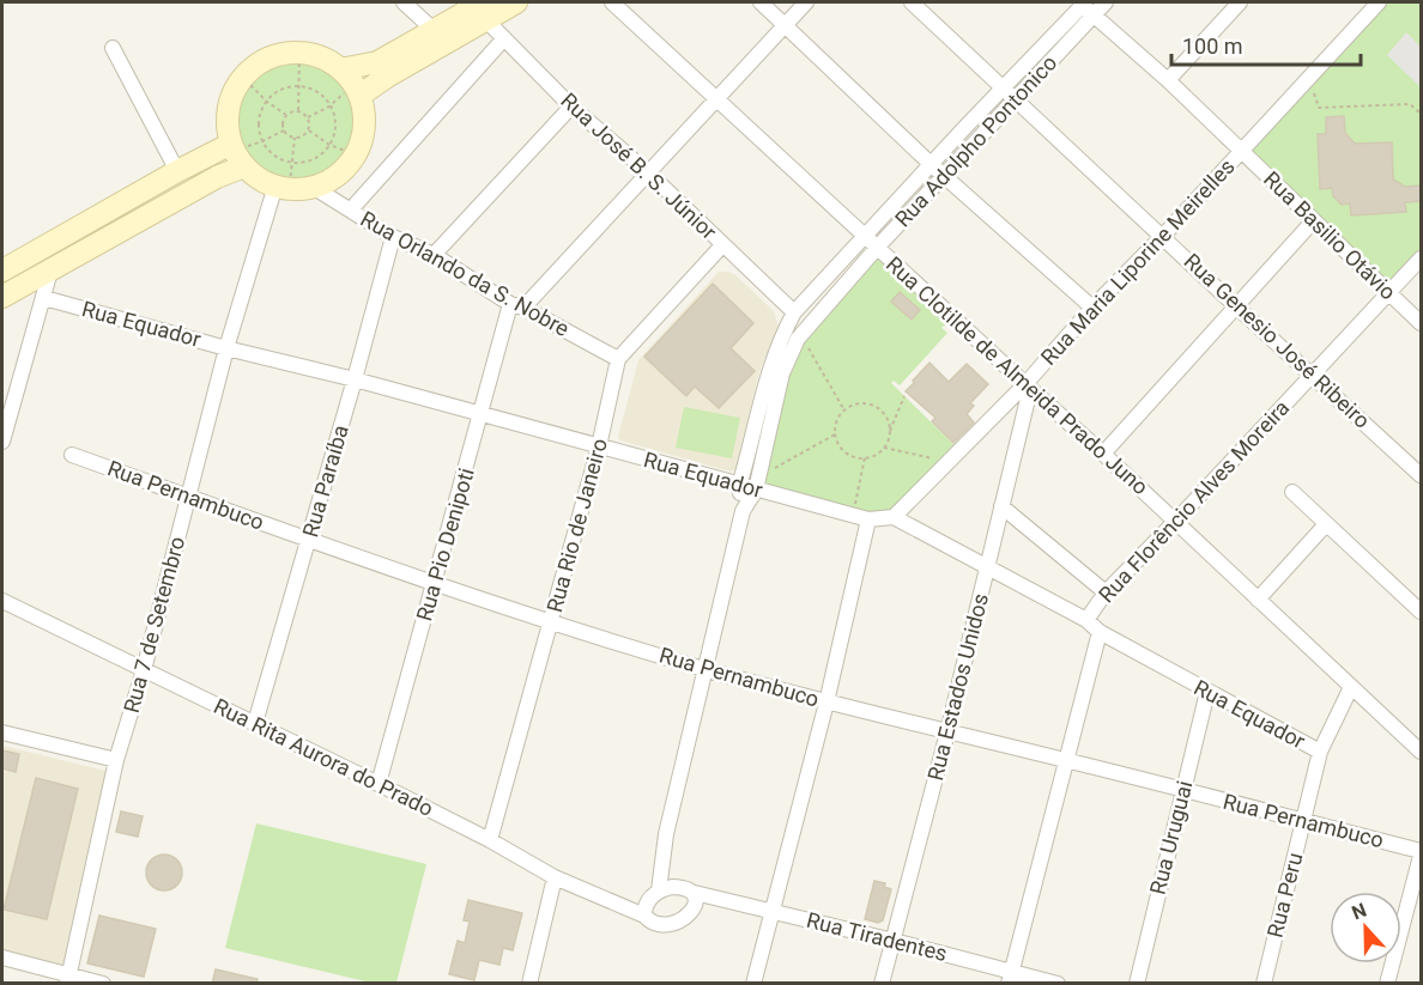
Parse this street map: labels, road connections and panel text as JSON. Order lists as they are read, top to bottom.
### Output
{
  "streets": {
    "street": [
      "Rua Adolpho Pontonico",
      "Rua José B. S. Júnior",
      "Rua Basilio Otávio",
      "Rua Maria Liporine Meirelles",
      "Rua Orlando da S. Nobre",
      "Rua Equador",
      "Rua Genesio José Ribeiro",
      "Rua Clotilde de Almeida Prado Juno",
      "Rua Paraíba",
      "Rua Pernambuco",
      "Rua Florêncio Alves Moreira",
      "Rua Rio de Janeiro",
      "Rua Pio Denipoti",
      "Rua 7 de Setembro",
      "Rua Estados Unidos",
      "Rua Rita Aurora do Prado",
      "Rua Uruguai",
      "Rua Peru",
      "Rua Tiradentes"
    ]
  },
  "crossings": [
    ["Rua Adolpho Pontonico", "Rua José B. S. Júnior"],
    ["Rua Adolpho Pontonico", "Rua Basilio Otávio"],
    ["Rua Adolpho Pontonico", "Rua Equador"],
    ["Rua Adolpho Pontonico", "Rua Genesio José Ribeiro"],
    ["Rua Adolpho Pontonico", "Rua Clotilde de Almeida Prado Juno"],
    ["Rua Adolpho Pontonico", "Rua Pernambuco"],
    ["Rua Adolpho Pontonico", "Rua Rita Aurora do Prado"],
    ["Rua Adolpho Pontonico", "Rua Tiradentes"],
    ["Rua José B. S. Júnior", "Rua Pio Denipoti"],
    ["Rua Basilio Otávio", "Rua Maria Liporine Meirelles"],
    ["Rua Basilio Otávio", "Rua Florêncio Alves Moreira"],
    ["Rua Maria Liporine Meirelles", "Rua Equador"],
    ["Rua Maria Liporine Meirelles", "Rua Genesio José Ribeiro"],
    ["Rua Maria Liporine Meirelles", "Rua Clotilde de Almeida Prado Juno"],
    ["Rua Maria Liporine Meirelles", "Rua Estados Unidos"],
    ["Rua Orlando da S. Nobre", "Rua Paraíba"],
    ["Rua Orlando da S. Nobre", "Rua Rio de Janeiro"],
    ["Rua Orlando da S. Nobre", "Rua Pio Denipoti"],
    ["Rua Equador", "Rua Paraíba"],
    ["Rua Equador", "Rua Florêncio Alves Moreira"],
    ["Rua Equador", "Rua Rio de Janeiro"],
    ["Rua Equador", "Rua Pio Denipoti"],
    ["Rua Equador", "Rua 7 de Setembro"],
    ["Rua Equador", "Rua Estados Unidos"],
    ["Rua Equador", "Rua Uruguai"],
    ["Rua Equador", "Rua Peru"],
    ["Rua Genesio José Ribeiro", "Rua Florêncio Alves Moreira"],
    ["Rua Clotilde de Almeida Prado Juno", "Rua Florêncio Alves Moreira"],
    ["Rua Clotilde de Almeida Prado Juno", "Rua Pio Denipoti"],
    ["Rua Clotilde de Almeida Prado Juno", "Rua Estados Unidos"],
    ["Rua Clotilde de Almeida Prado Juno", "Rua Peru"],
    ["Rua Paraíba", "Rua Pernambuco"],
    ["Rua Paraíba", "Rua Rita Aurora do Prado"],
    ["Rua Pernambuco", "Rua Florêncio Alves Moreira"],
    ["Rua Pernambuco", "Rua Rio de Janeiro"],
    ["Rua Pernambuco", "Rua Pio Denipoti"],
    ["Rua Pernambuco", "Rua 7 de Setembro"],
    ["Rua Pernambuco", "Rua Estados Unidos"],
    ["Rua Pernambuco", "Rua Uruguai"],
    ["Rua Pernambuco", "Rua Peru"],
    ["Rua Florêncio Alves Moreira", "Rua Tiradentes"],
    ["Rua Rio de Janeiro", "Rua Rita Aurora do Prado"],
    ["Rua Pio Denipoti", "Rua Rita Aurora do Prado"],
    ["Rua 7 de Setembro", "Rua Rita Aurora do Prado"],
    ["Rua Estados Unidos", "Rua Tiradentes"],
    ["Rua Rita Aurora do Prado", "Rua Tiradentes"]
  ],
  "scale_bar": "100 m",
  "north": "top"
}
